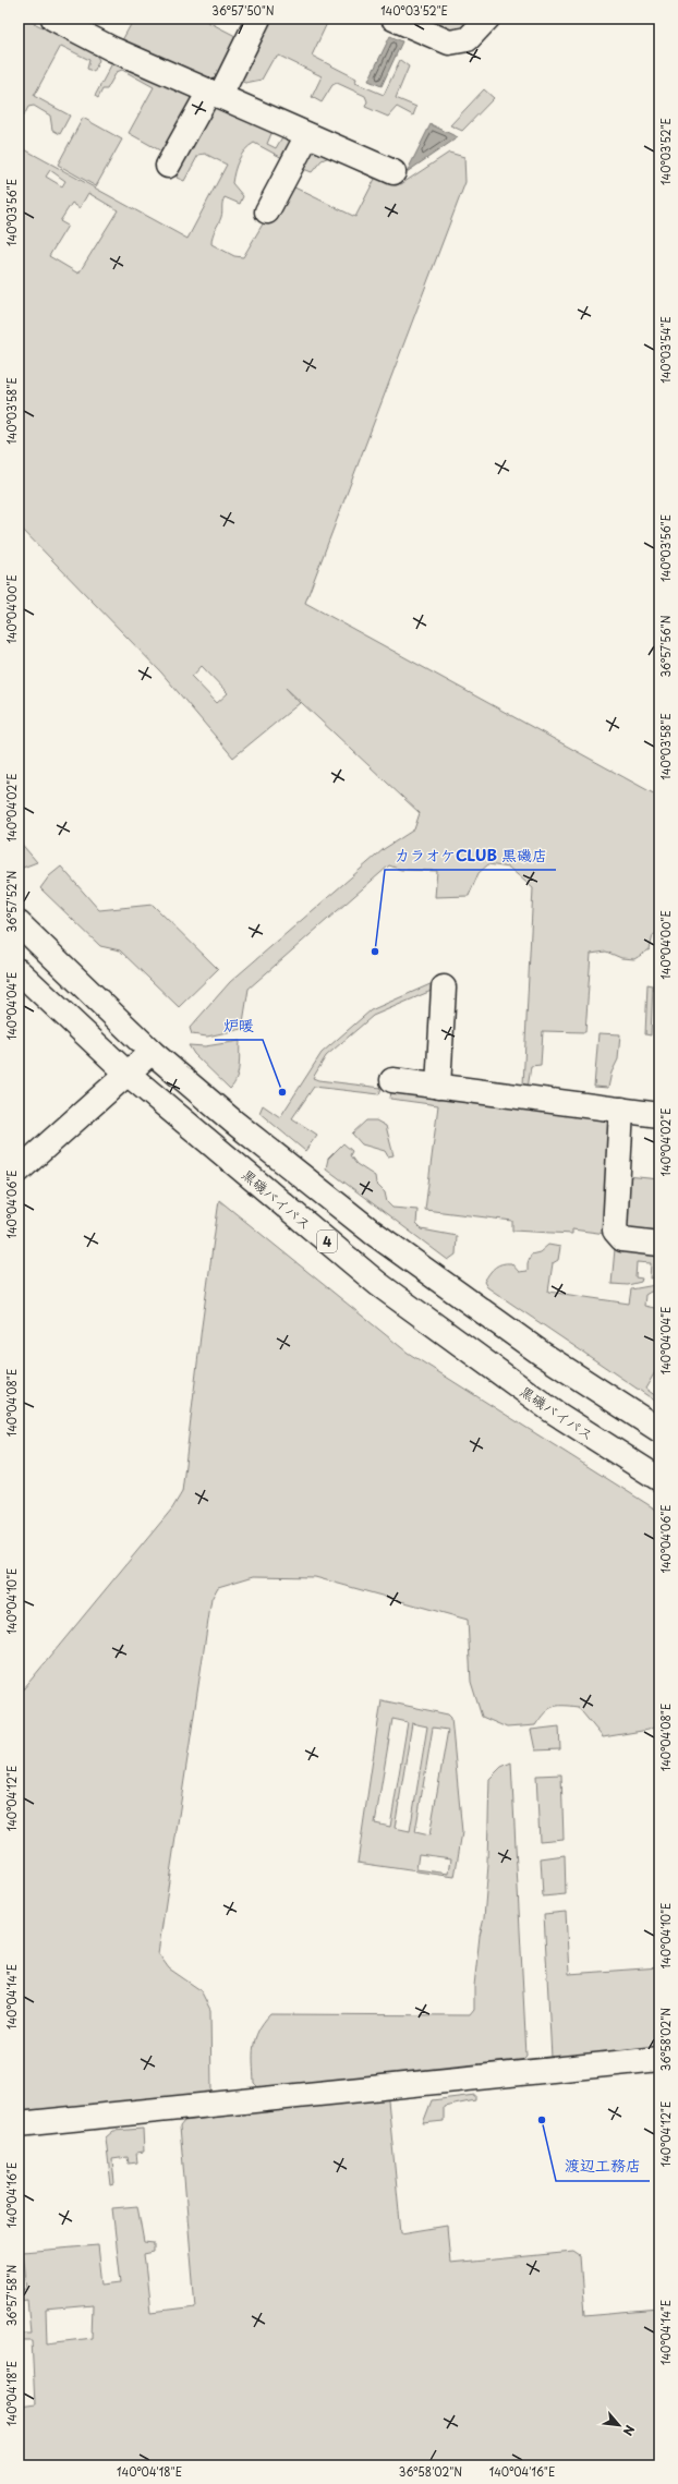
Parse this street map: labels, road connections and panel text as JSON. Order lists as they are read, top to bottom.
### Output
{
  "streets": {
    "main road": ["黒磯バイパス", "4"]
  },
  "places": ["カラオケCLUB 黒磯店", "炉暖", "渡辺工務店"],
  "north": "bottom right",
  "coordinates": [
    "36°57'50\"N",
    "140°03'52\"E",
    "140°03'56\"E",
    "140°03'54\"E",
    "140°03'58\"E",
    "140°04'00\"E",
    "36°57'56\"N",
    "140°04'02\"E",
    "36°57'52\"N",
    "140°04'04\"E",
    "140°04'06\"E",
    "140°04'08\"E",
    "140°04'10\"E",
    "140°04'12\"E",
    "140°04'14\"E",
    "36°58'02\"N",
    "140°04'16\"E",
    "36°57'58\"N",
    "140°04'18\"E"
  ]
}
